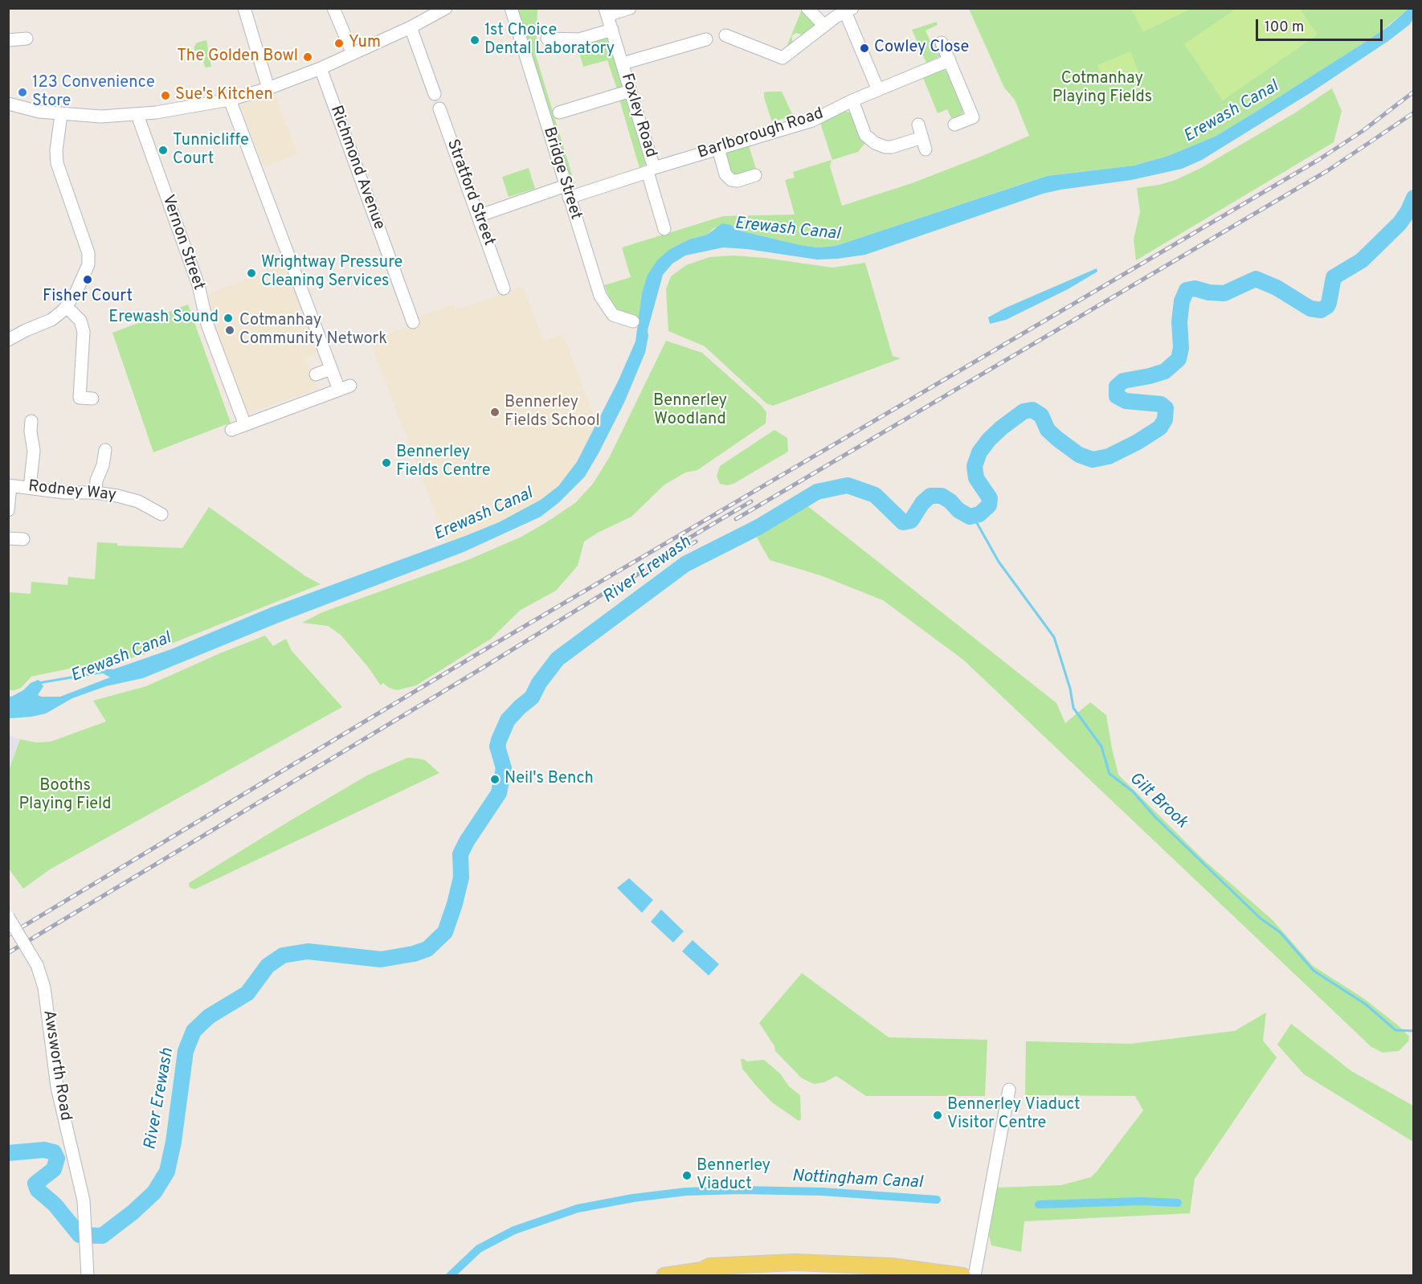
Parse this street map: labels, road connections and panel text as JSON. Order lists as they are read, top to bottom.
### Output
{
  "streets": {
    "street": [
      "Foxley Road",
      "Barlborough Road",
      "Richmond Avenue",
      "Bridge Street",
      "Stratford Street",
      "Vernon Street",
      "Rodney Way",
      "Awsworth Road"
    ]
  },
  "crossings": [
    ["Foxley Road", "Barlborough Road"],
    ["Barlborough Road", "Bridge Street"]
  ],
  "water": [
    "Erewash Canal",
    "River Erewash",
    "Gilt Brook",
    "Nottingham Canal"
  ],
  "parks": ["Cotmanhay Playing Fields", "Bennerley Woodland", "Booths Playing Field"],
  "places": [
    "1st Choice Dental Laboratory",
    "Yum",
    "Cowley Close",
    "The Golden Bowl",
    "123 Convenience Store",
    "Sue's Kitchen",
    "Tunnicliffe Court",
    "Wrightway Pressure Cleaning Services",
    "Fisher Court",
    "Erewash Sound",
    "Cotmanhay Community Network",
    "Bennerley Fields School",
    "Bennerley Fields Centre",
    "Neil's Bench",
    "Bennerley Viaduct Visitor Centre",
    "Bennerley Viaduct"
  ],
  "scale_bar": "100 m"
}
